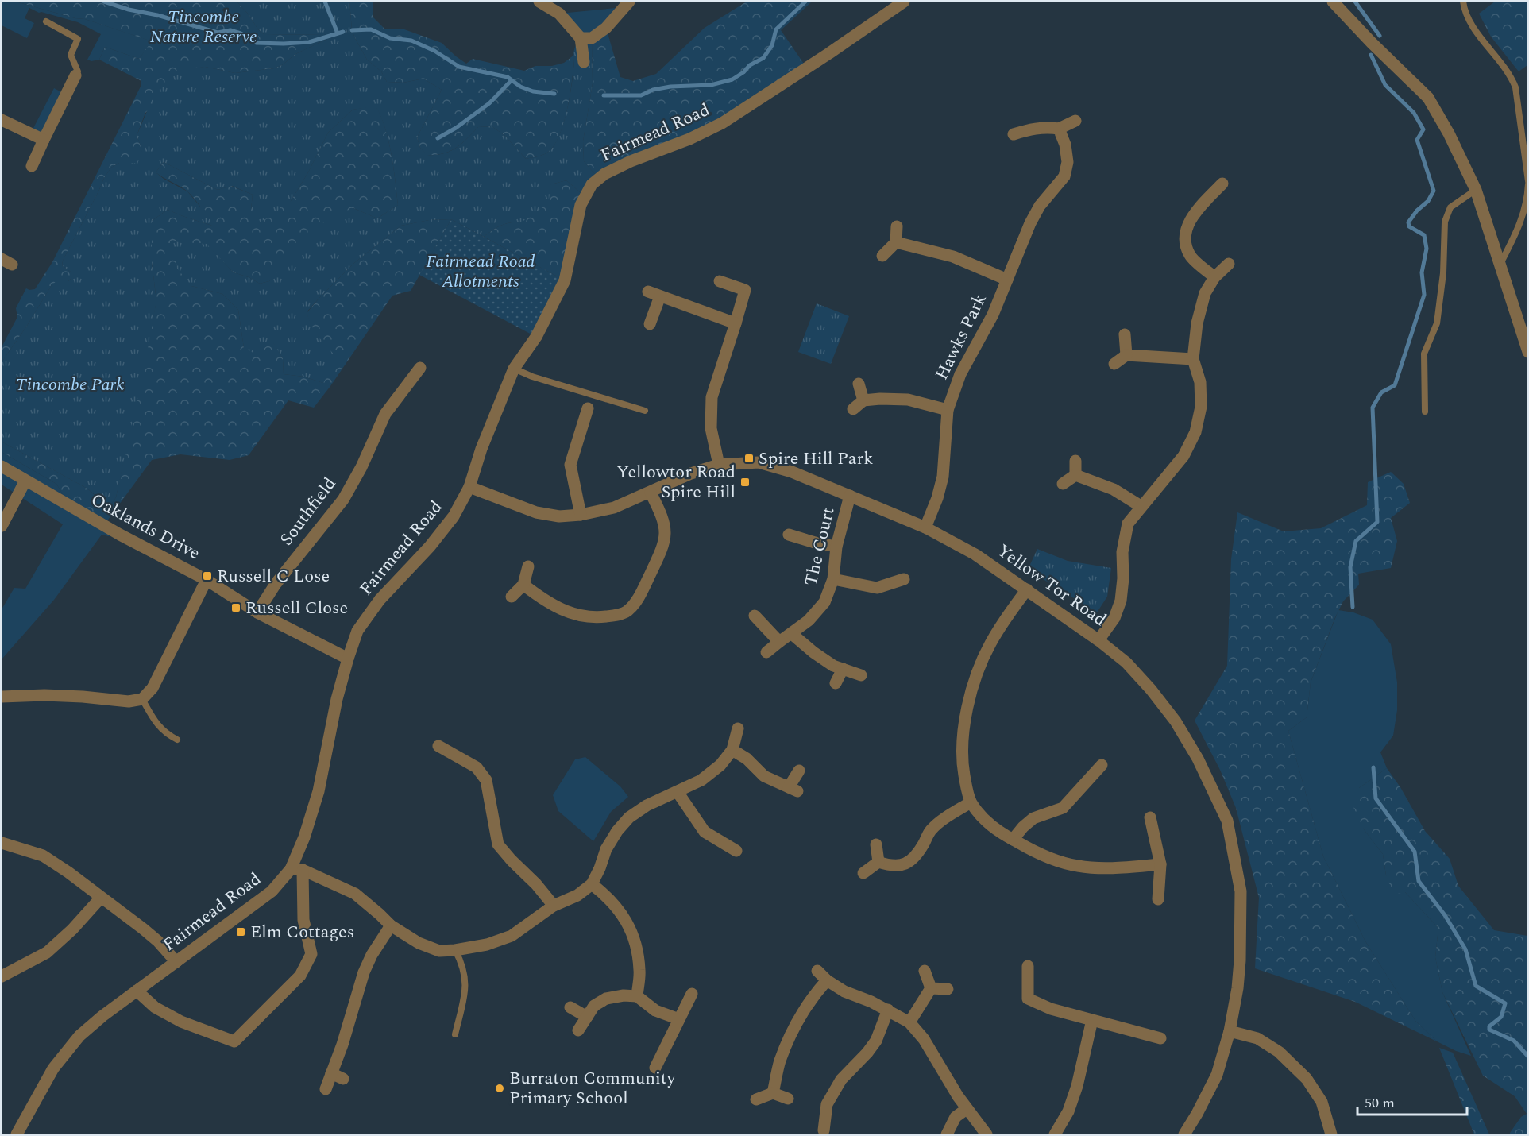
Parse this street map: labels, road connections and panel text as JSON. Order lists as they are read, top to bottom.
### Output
{
  "streets": {
    "street": [
      "Fairmead Road",
      "Hawks Park",
      "Southfield",
      "Oaklands Drive",
      "The Court",
      "Yellow Tor Road"
    ]
  },
  "crossings": [
    ["Fairmead Road", "Oaklands Drive"],
    ["Fairmead Road", "Yellow Tor Road"],
    ["Hawks Park", "Yellow Tor Road"],
    ["Southfield", "Oaklands Drive"],
    ["The Court", "Yellow Tor Road"]
  ],
  "parks": ["Tincombe Nature Reserve", "Fairmead Road Allotments", "Tincombe Park"],
  "places": {
    "transit": [
      "Spire Hill Park",
      "Yellowtor Road Spire Hill",
      "Russell C Lose",
      "Russell Close",
      "Elm Cottages"
    ],
    "other": ["Burraton Community Primary School"]
  },
  "scale_bar": "50 m"
}
